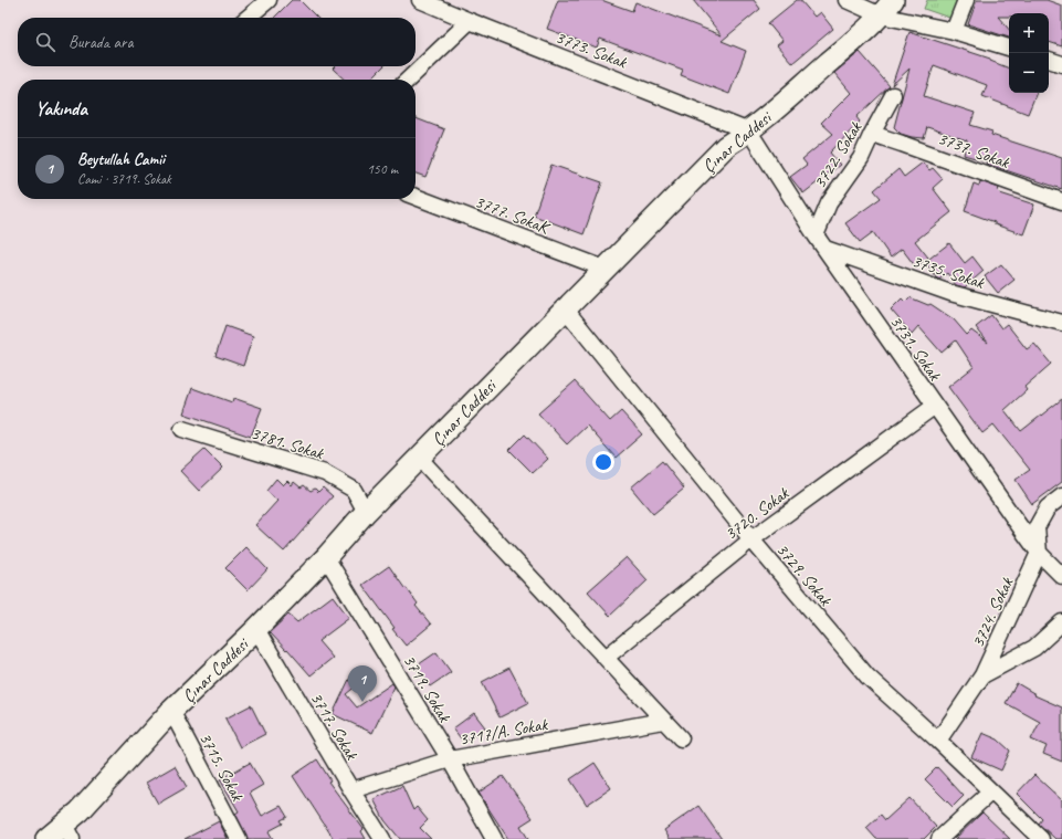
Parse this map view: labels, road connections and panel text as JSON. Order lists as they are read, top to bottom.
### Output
{
  "streets": {
    "street": [
      "3773. Sokak",
      "Çınar Caddesi",
      "3737. Sokak",
      "3722. Sokak",
      "3777. SokaK",
      "3735. Sokak",
      "3731. Sokak",
      "3781. Sokak",
      "3720. Sokak",
      "3729. Sokak",
      "3724. Sokak",
      "3719. Sokak",
      "3717. Sokak",
      "3717/A. Sokak",
      "3715. Sokak"
    ]
  },
  "crossings": [
    ["3773. Sokak", "Çınar Caddesi"],
    ["3773. Sokak", "3731. Sokak"],
    ["Çınar Caddesi", "3777. SokaK"],
    ["Çınar Caddesi", "3731. Sokak"],
    ["Çınar Caddesi", "3781. Sokak"],
    ["Çınar Caddesi", "3729. Sokak"],
    ["Çınar Caddesi", "3719. Sokak"],
    ["Çınar Caddesi", "3717. Sokak"],
    ["Çınar Caddesi", "3715. Sokak"],
    ["3737. Sokak", "3722. Sokak"],
    ["3722. Sokak", "3731. Sokak"],
    ["3735. Sokak", "3731. Sokak"],
    ["3731. Sokak", "3720. Sokak"],
    ["3731. Sokak", "3724. Sokak"],
    ["3720. Sokak", "3729. Sokak"],
    ["3729. Sokak", "3724. Sokak"],
    ["3719. Sokak", "3717/A. Sokak"],
    ["3717. Sokak", "3717/A. Sokak"]
  ],
  "page": {
    "map_buttons": ["+", "−"],
    "search": "Burada ara",
    "heading": "Yakında",
    "list": [
      {
        "mark": "1",
        "name": "Beytullah Camii",
        "note": "Cami · 3719. Sokak",
        "value": "150 m"
      }
    ],
    "pins": "1"
  }
}
